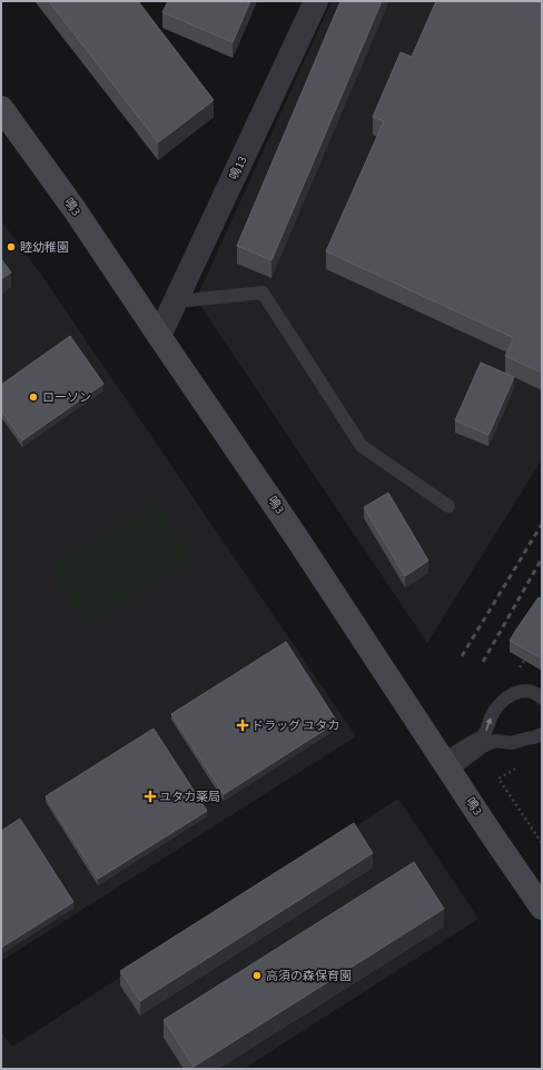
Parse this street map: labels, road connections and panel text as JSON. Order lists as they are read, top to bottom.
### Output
{
  "streets": {
    "street": ["鳴13", "鳴3"]
  },
  "crossings": [
    ["鳴13", "鳴3"]
  ],
  "places": {
    "other": ["睦幼稚園", "ローソン", "高須の森保育園"],
    "health": ["ドラッグ ユタカ", "ユタカ薬局"]
  }
}
